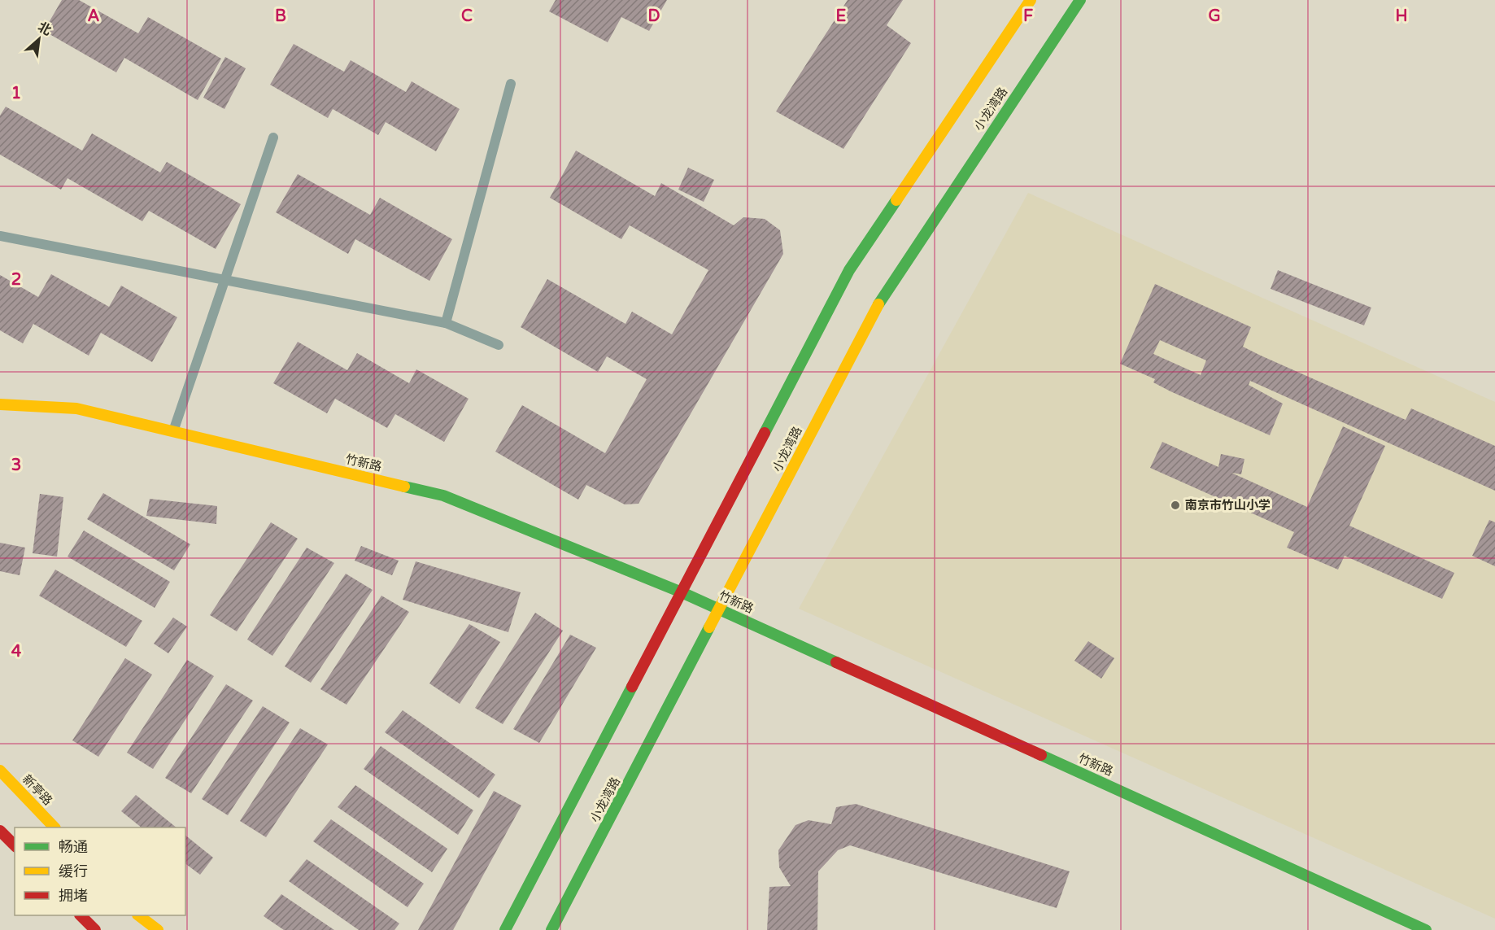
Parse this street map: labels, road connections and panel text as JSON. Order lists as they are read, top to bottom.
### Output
{
  "streets": {
    "main road": ["小龙湾路", "竹新路", "新亭路"]
  },
  "crossings": [
    ["小龙湾路", "竹新路"]
  ],
  "places": ["南京市竹山小学"],
  "legend": ["畅通", "缓行", "拥堵"],
  "north": "top right",
  "grid": {
    "columns": [
      "A",
      "B",
      "C",
      "D",
      "E",
      "F",
      "G",
      "H"
    ],
    "rows": [
      "1",
      "2",
      "3",
      "4"
    ]
  }
}
